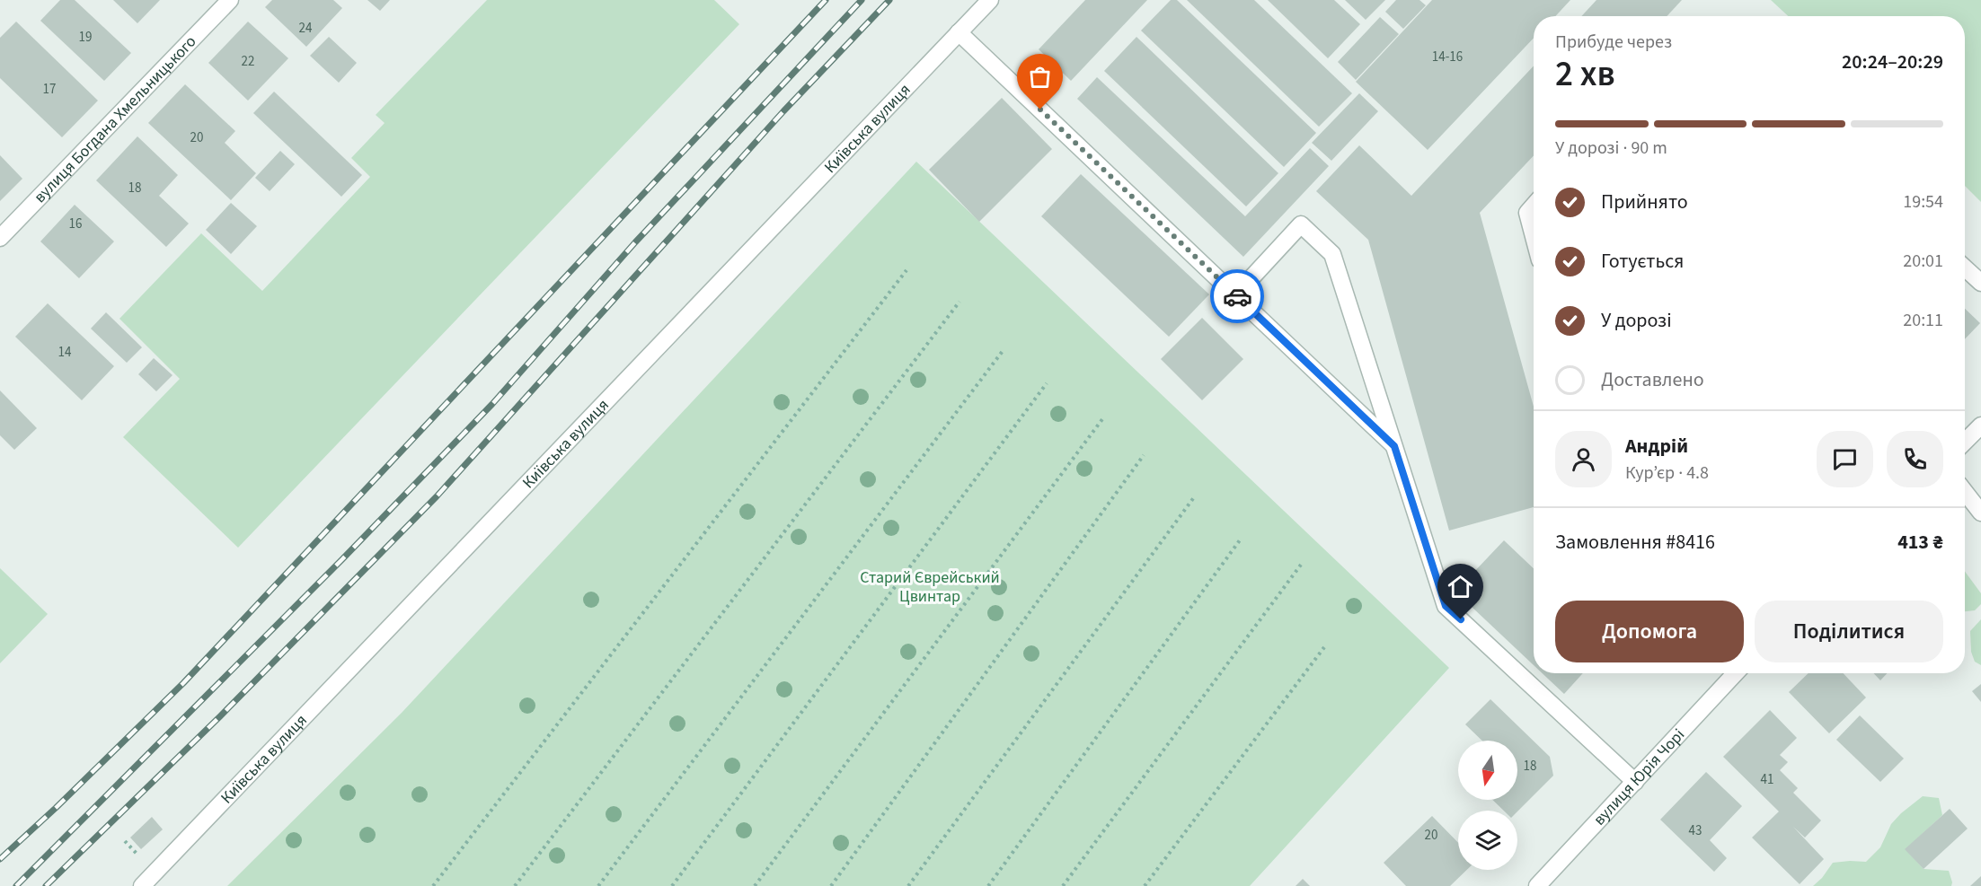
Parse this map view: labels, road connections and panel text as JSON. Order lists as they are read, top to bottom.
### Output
{
  "streets": {
    "street": ["вулиця Богдана Хмельницького", "Київська вулиця", "вулиця Юрія Чорі"]
  },
  "parks": ["Старий Єврейський Цвинтар"],
  "house_numbers": [
    "24",
    "19",
    "14-16",
    "22",
    "17",
    "20",
    "18",
    "16",
    "14",
    "18",
    "41",
    "43",
    "20"
  ],
  "north": "bottom",
  "page": {
    "heading": ["2 хв", "Прибуде через", "20:24–20:29"],
    "panel": [
      "Андрій",
      "Кур’єр · 4.8",
      "Замовлення #8416",
      "413 ₴"
    ],
    "bar": "У дорозі · 90 m",
    "list": [
      ["Прийнято", "19:54"],
      ["Готується", "20:01"],
      ["У дорозі", "20:11"],
      "Доставлено"
    ],
    "buttons": ["Допомога", "Поділитися"]
  }
}
